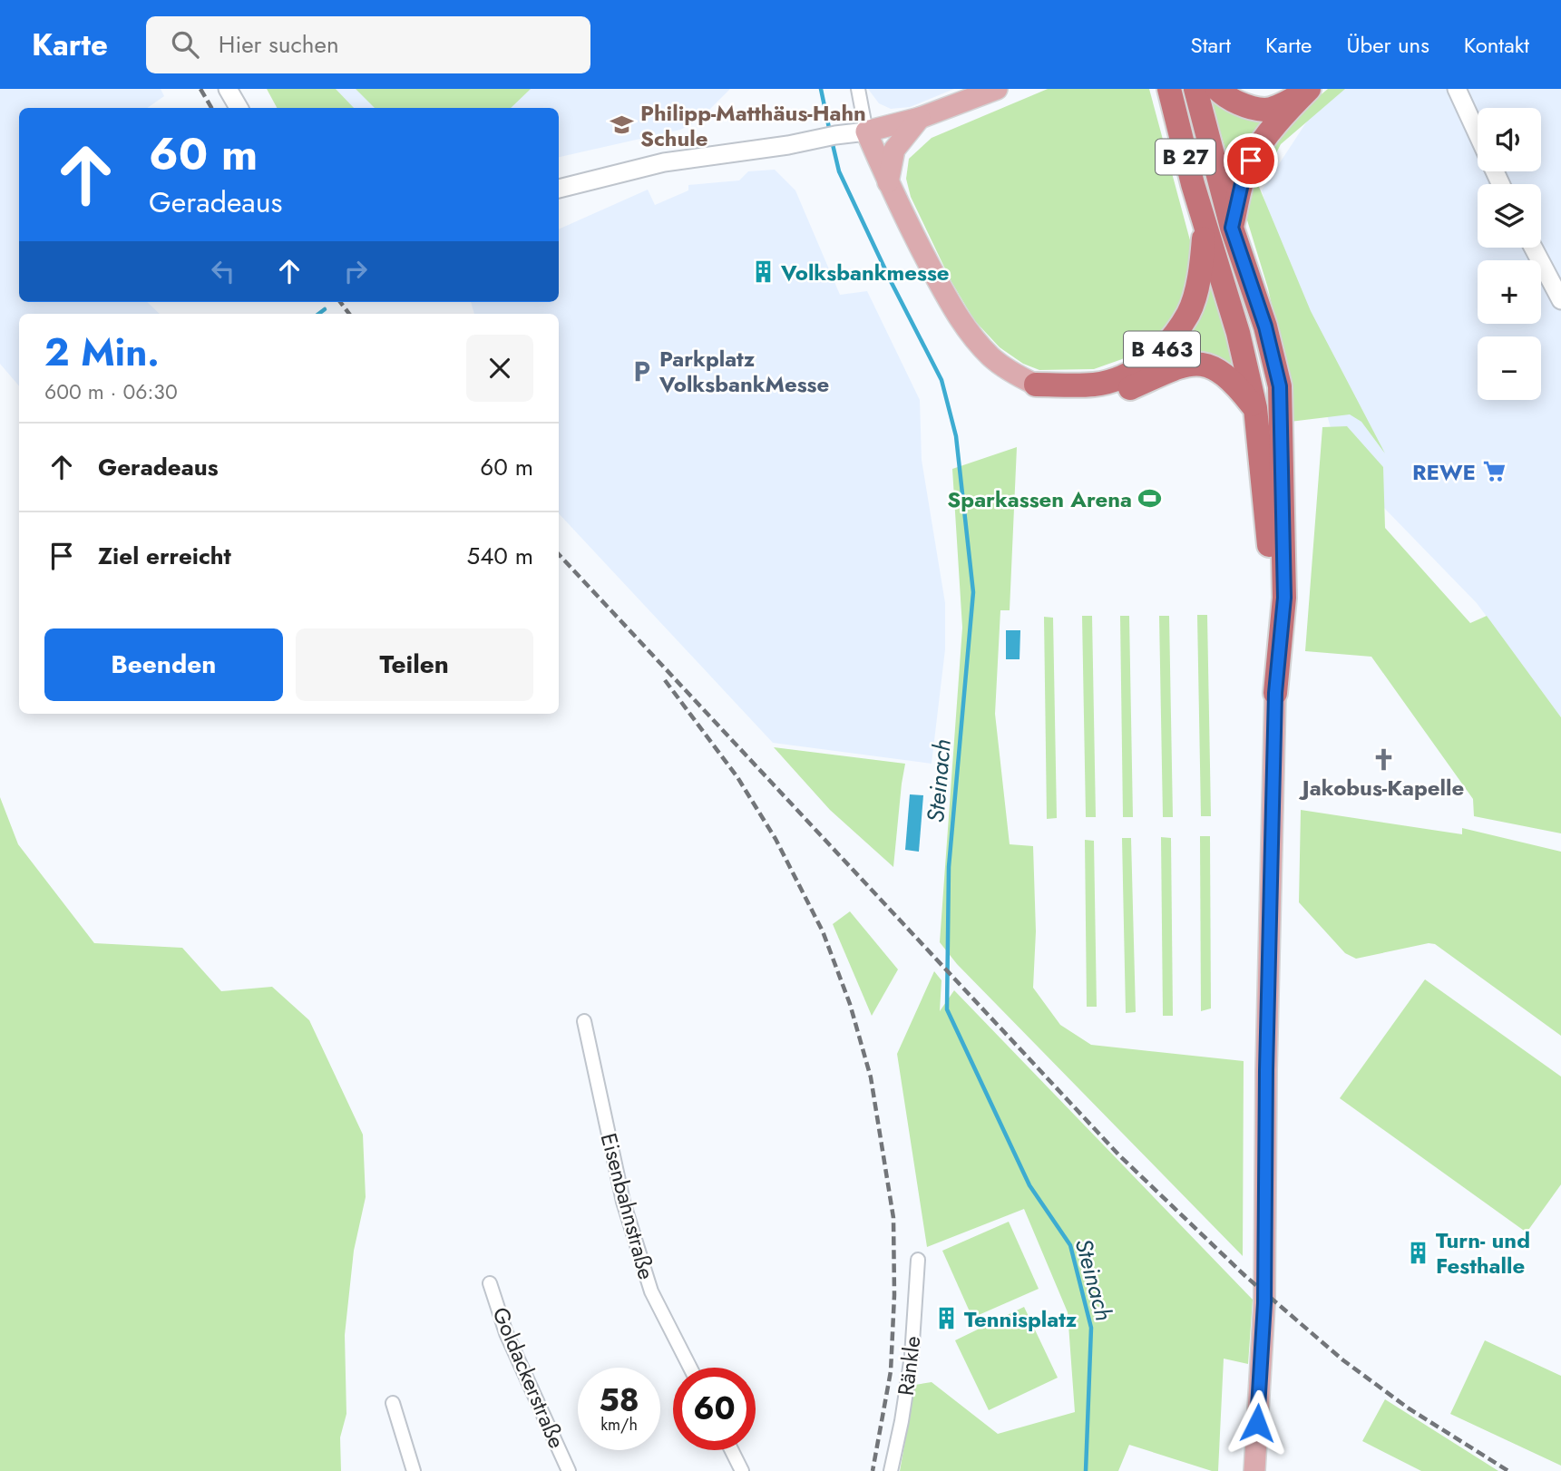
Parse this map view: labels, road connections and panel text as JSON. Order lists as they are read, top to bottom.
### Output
{
  "streets": {
    "highway": ["B 27", "B 463"],
    "street": ["Eisenbahnstraße", "Ränkle", "Goldackerstraße"]
  },
  "crossings": [
    ["B 27", "B 463"]
  ],
  "water": ["Steinach"],
  "places": {
    "school or university": ["Philipp-Matthäus-Hahn Schule"],
    "building": ["Volksbankmesse", "Turn- und Festhalle", "Tennisplatz"],
    "parking": ["Parkplatz VolksbankMesse"],
    "supermarket": ["REWE"],
    "sports": ["Sparkassen Arena"],
    "church": ["Jakobus-Kapelle"]
  },
  "page": {
    "header": "Karte",
    "search": "Hier suchen",
    "nav": [
      "Start",
      "Karte",
      "Über uns",
      "Kontakt"
    ],
    "map_buttons": ["+", "−"],
    "turn": ["60 m", "Geradeaus"],
    "heading": ["2 Min.", "600 m · 06:30"],
    "list": [
      {
        "name": "Geradeaus",
        "value": "60 m"
      },
      {
        "name": "Ziel erreicht",
        "value": "540 m"
      }
    ],
    "buttons": ["Beenden", "Teilen"],
    "speed": "58 km/h",
    "limit": "60"
  }
}
